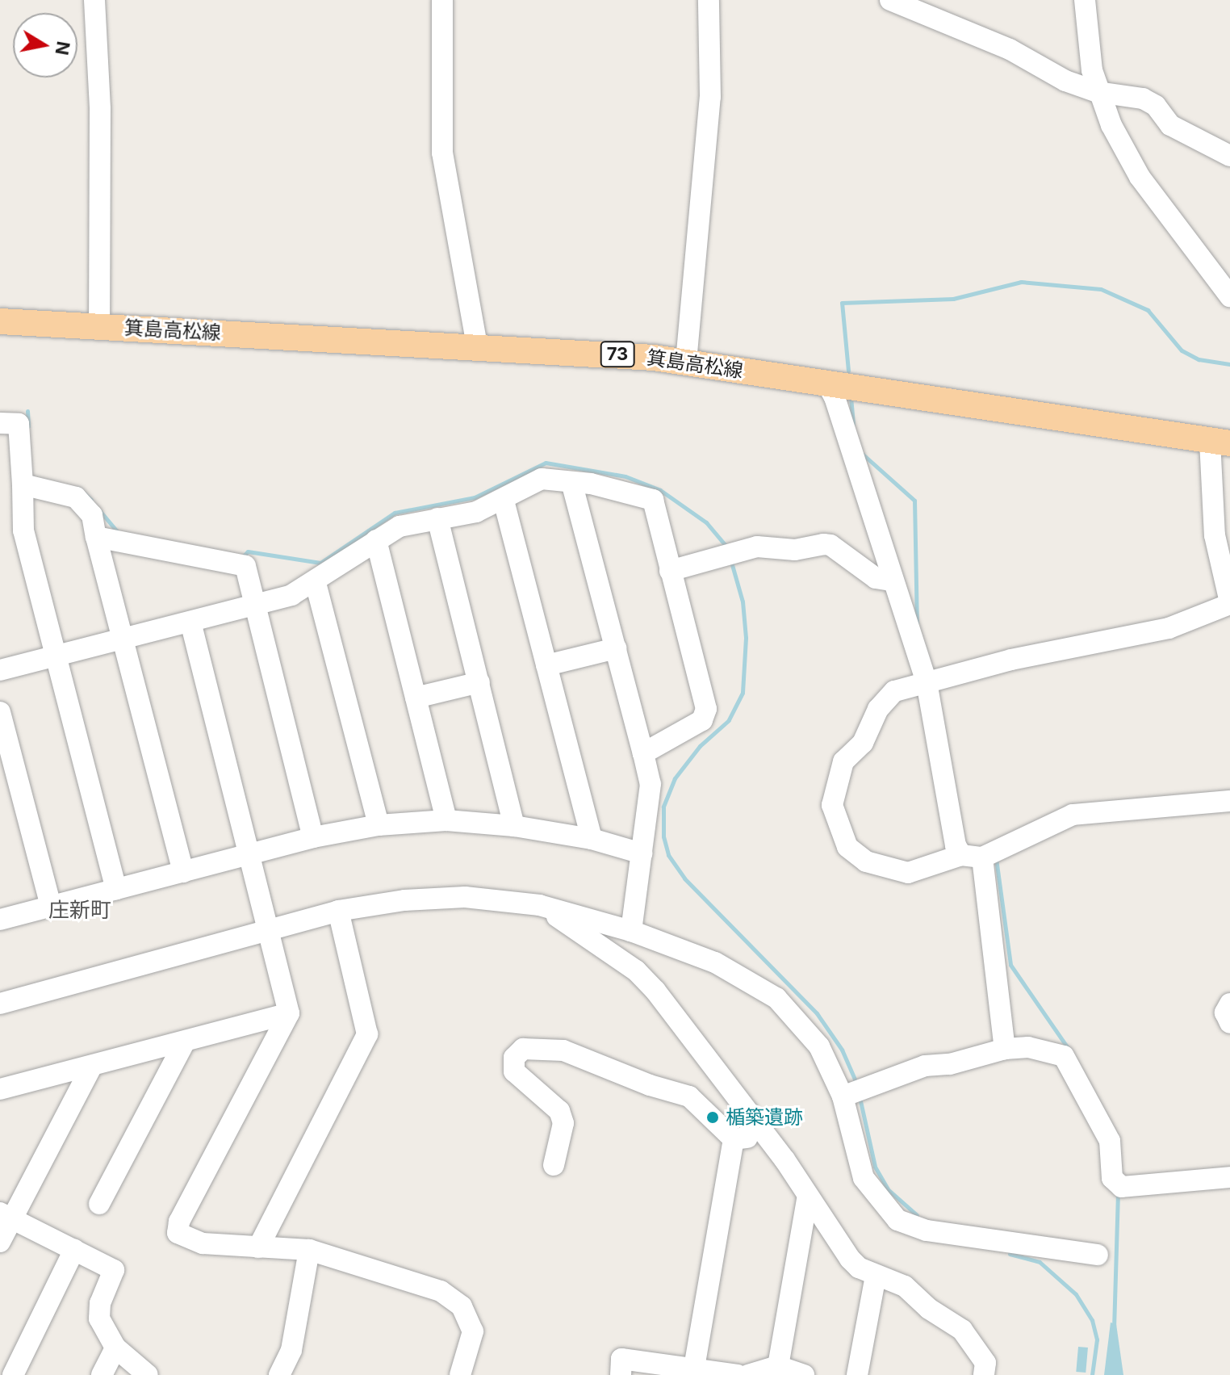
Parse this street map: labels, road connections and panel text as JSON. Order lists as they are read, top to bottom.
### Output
{
  "streets": {
    "main road": ["箕島高松線", "73"]
  },
  "districts": ["庄新町"],
  "places": ["楯築遺跡"],
  "north": "right"
}
